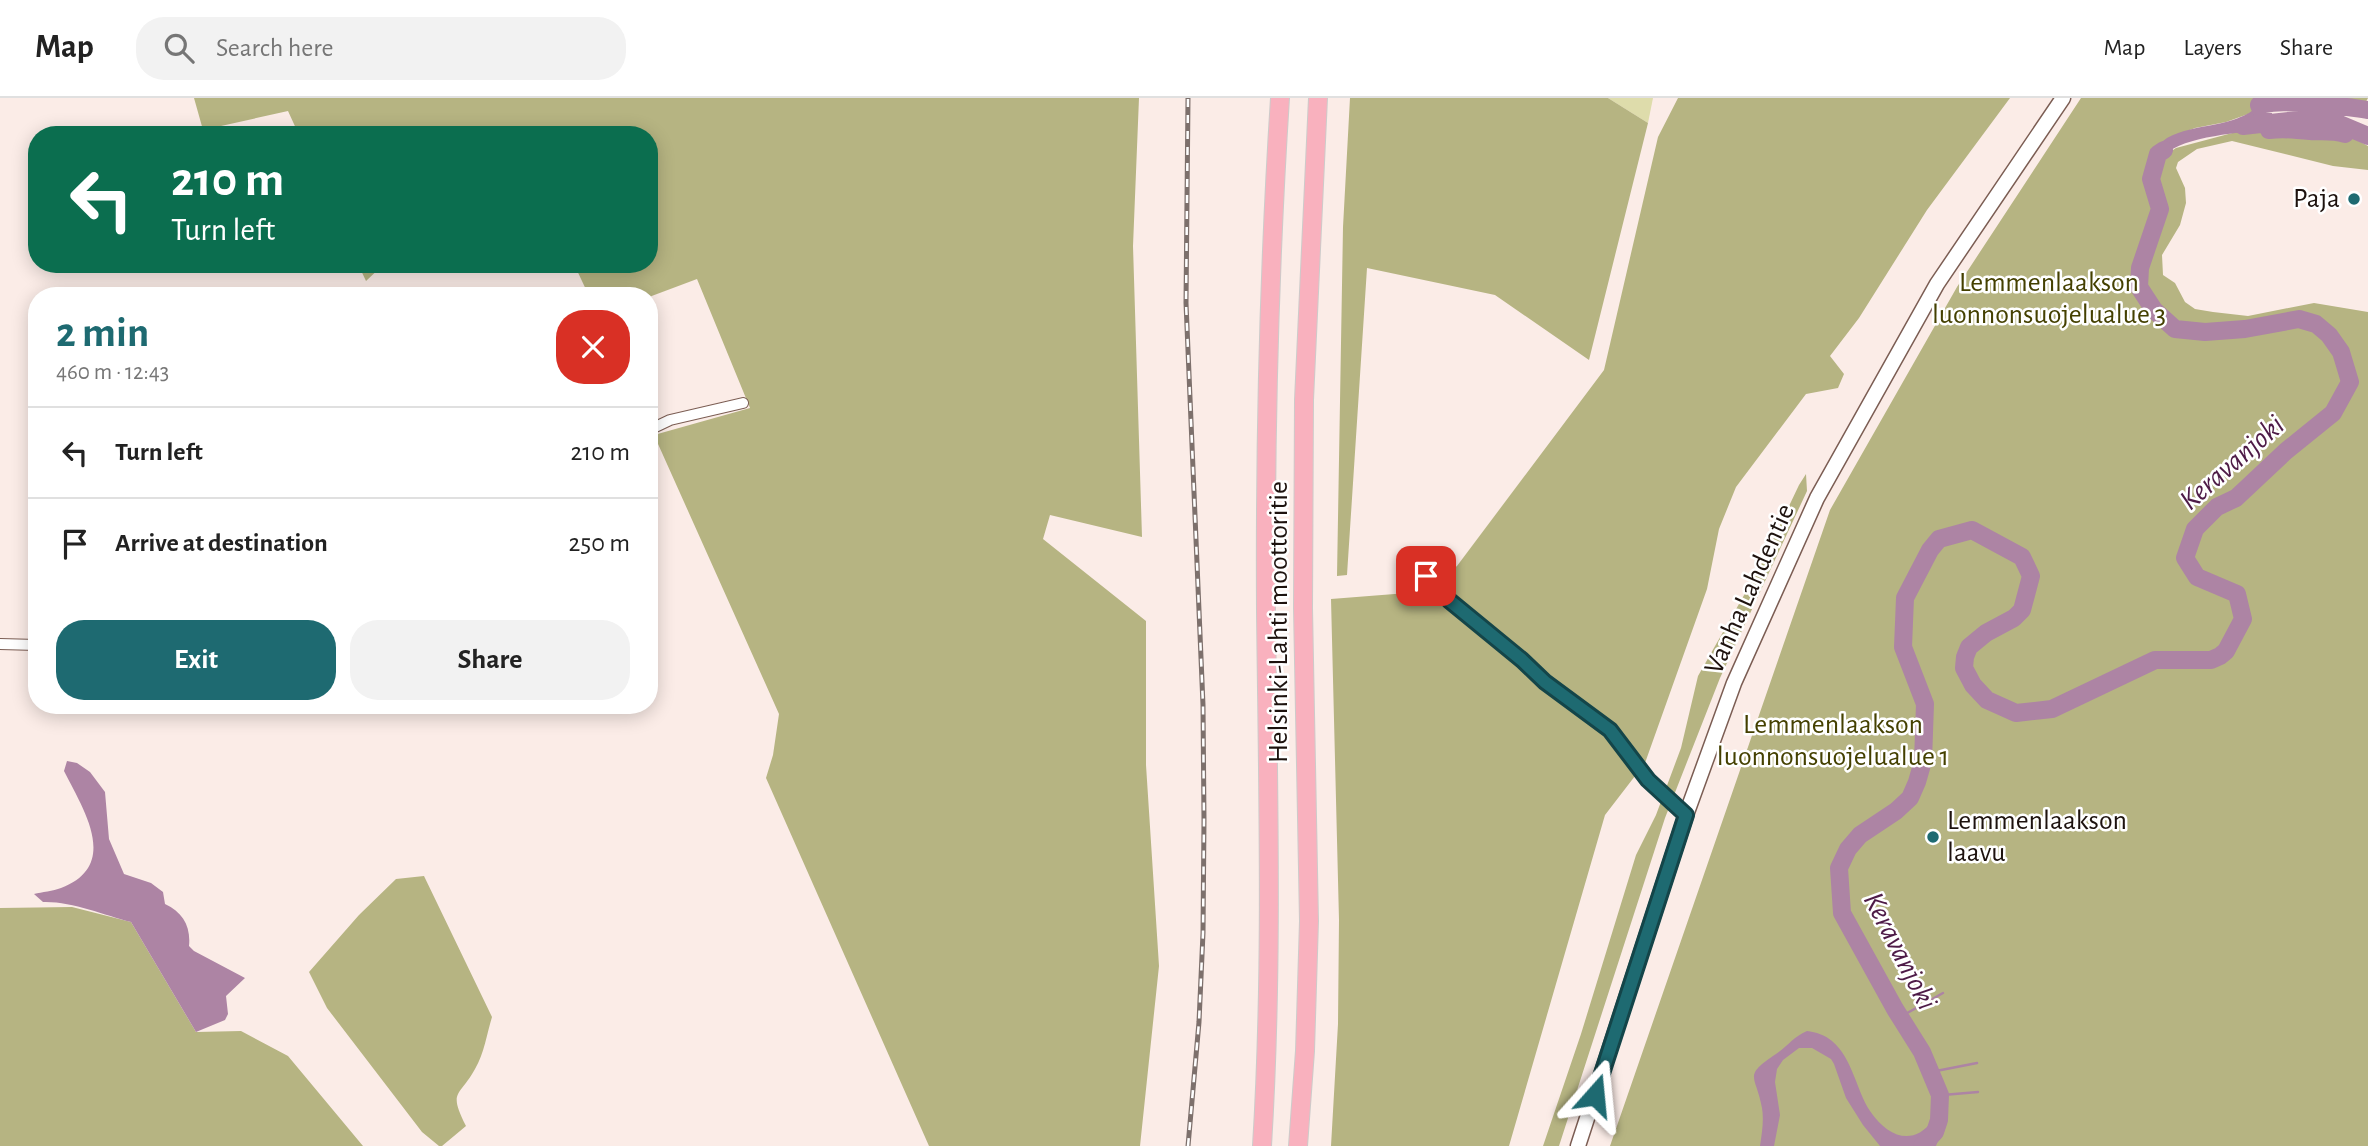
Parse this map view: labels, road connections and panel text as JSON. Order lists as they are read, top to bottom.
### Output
{
  "streets": {
    "highway": ["Helsinki-Lahti moottoritie"],
    "main road": ["Vanha Lahdentie"]
  },
  "water": ["Keravanjoki"],
  "parks": ["Lemmenlaakson luonnonsuojelualue 3", "Lemmenlaakson luonnonsuojelualue 1"],
  "places": ["Paja", "Lemmenlaakson laavu"],
  "page": {
    "header": "Map",
    "search": "Search here",
    "nav": ["Map", "Layers", "Share"],
    "turn": ["210 m", "Turn left"],
    "heading": ["2 min", "460 m · 12:43"],
    "list": [
      {
        "name": "Turn left",
        "value": "210 m"
      },
      {
        "name": "Arrive at destination",
        "value": "250 m"
      }
    ],
    "buttons": ["Exit", "Share"]
  }
}
